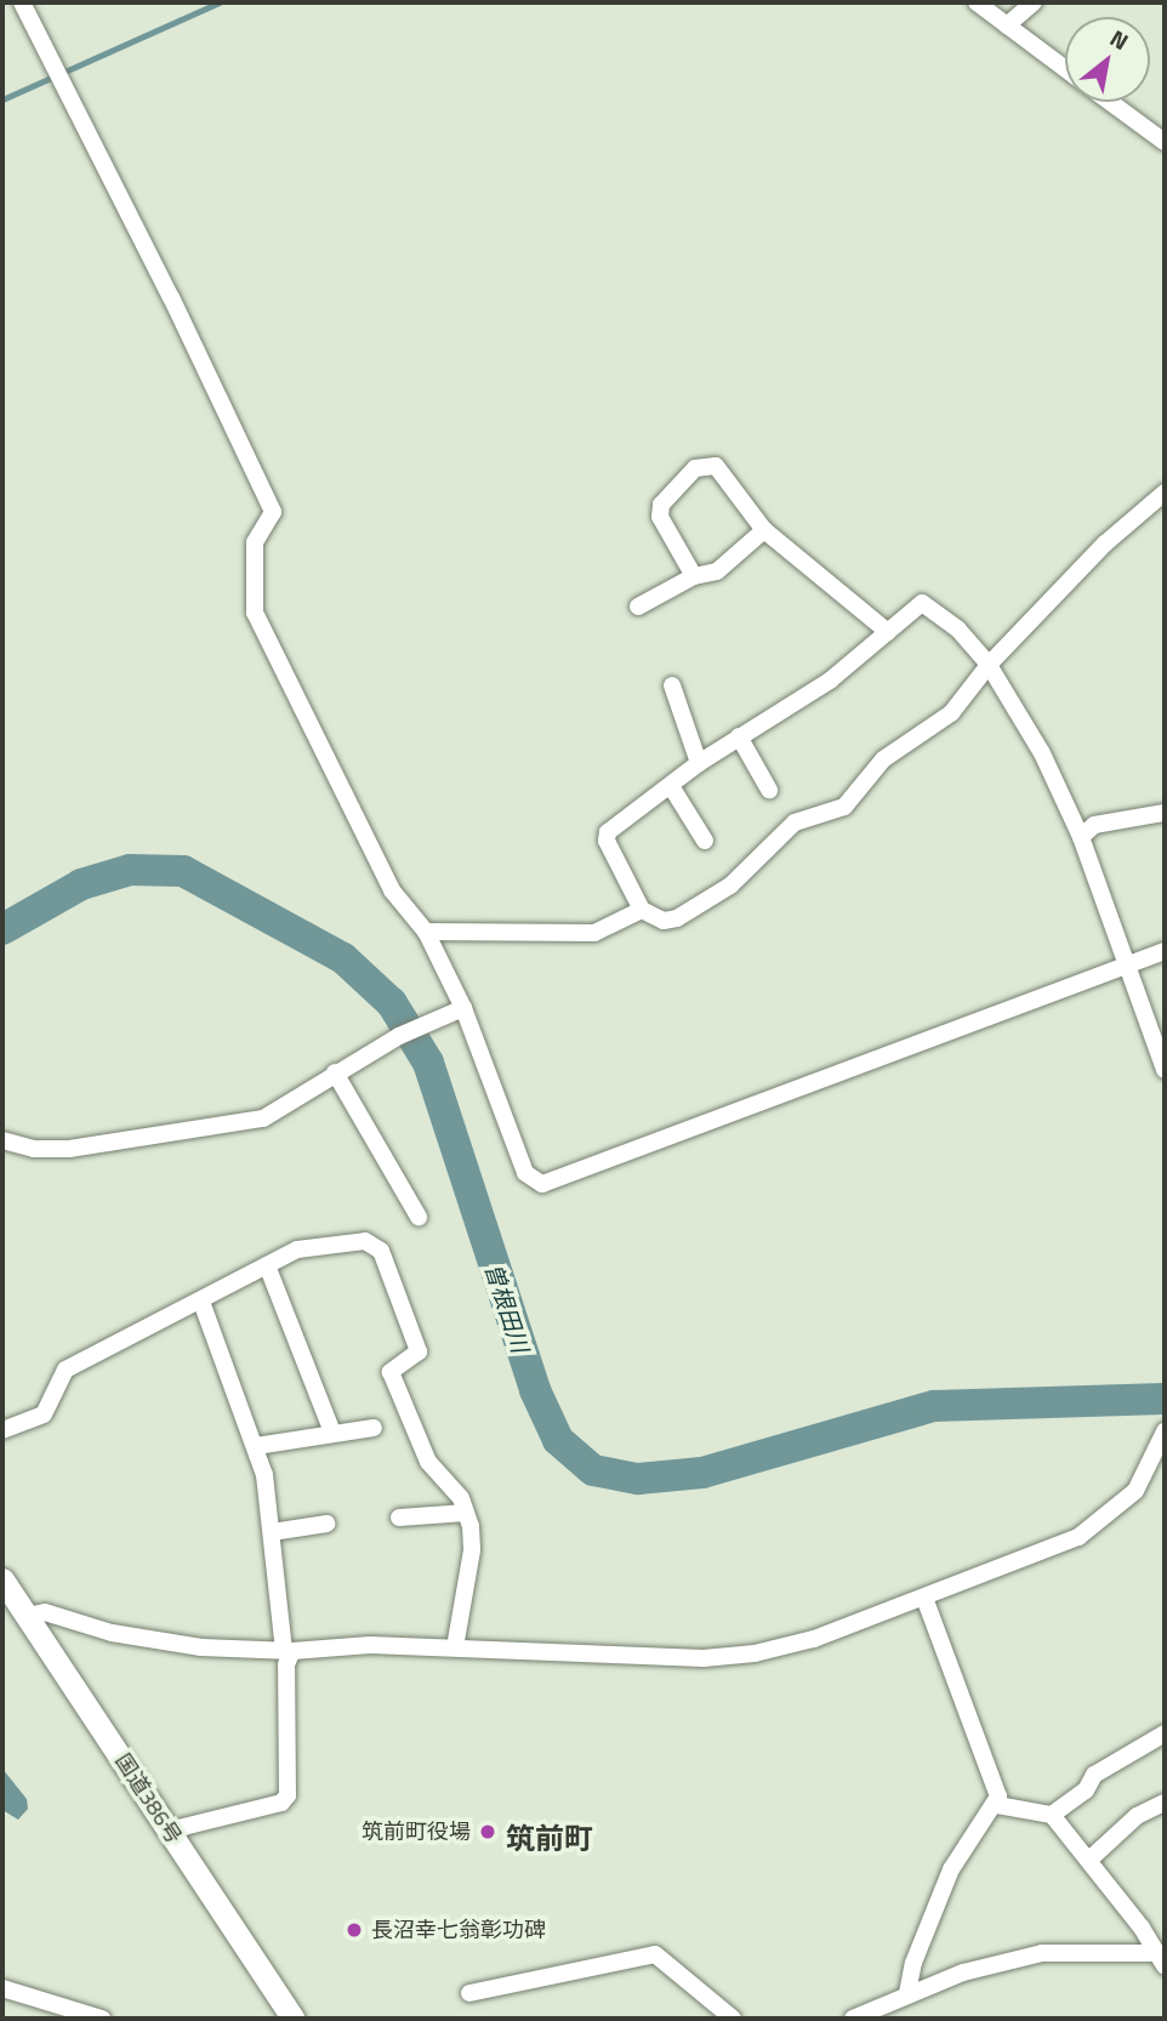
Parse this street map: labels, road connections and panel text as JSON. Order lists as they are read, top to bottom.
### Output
{
  "streets": {
    "highway": ["国道386号"]
  },
  "districts": ["筑前町"],
  "water": ["曽根田川"],
  "places": ["筑前町役場", "長沼幸七翁彰功碑"],
  "north": "top right"
}
